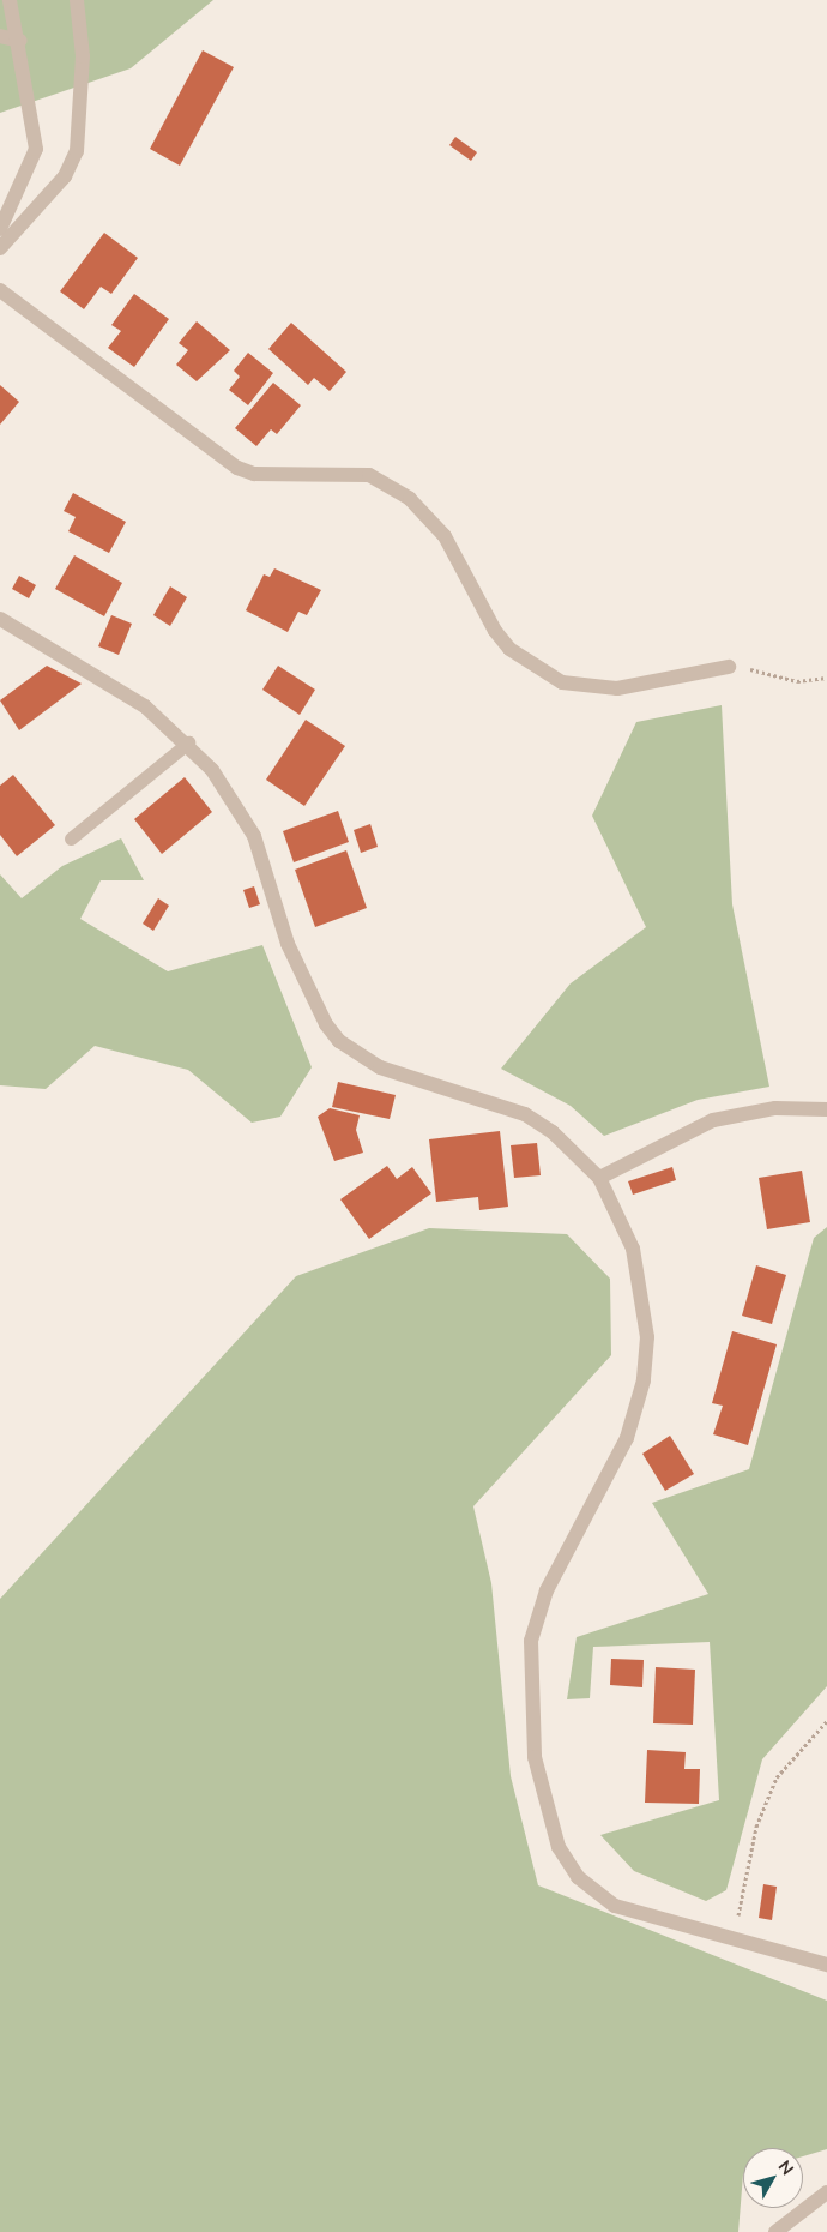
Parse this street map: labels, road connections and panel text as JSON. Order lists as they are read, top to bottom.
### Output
{
  "north": "top right"
}
